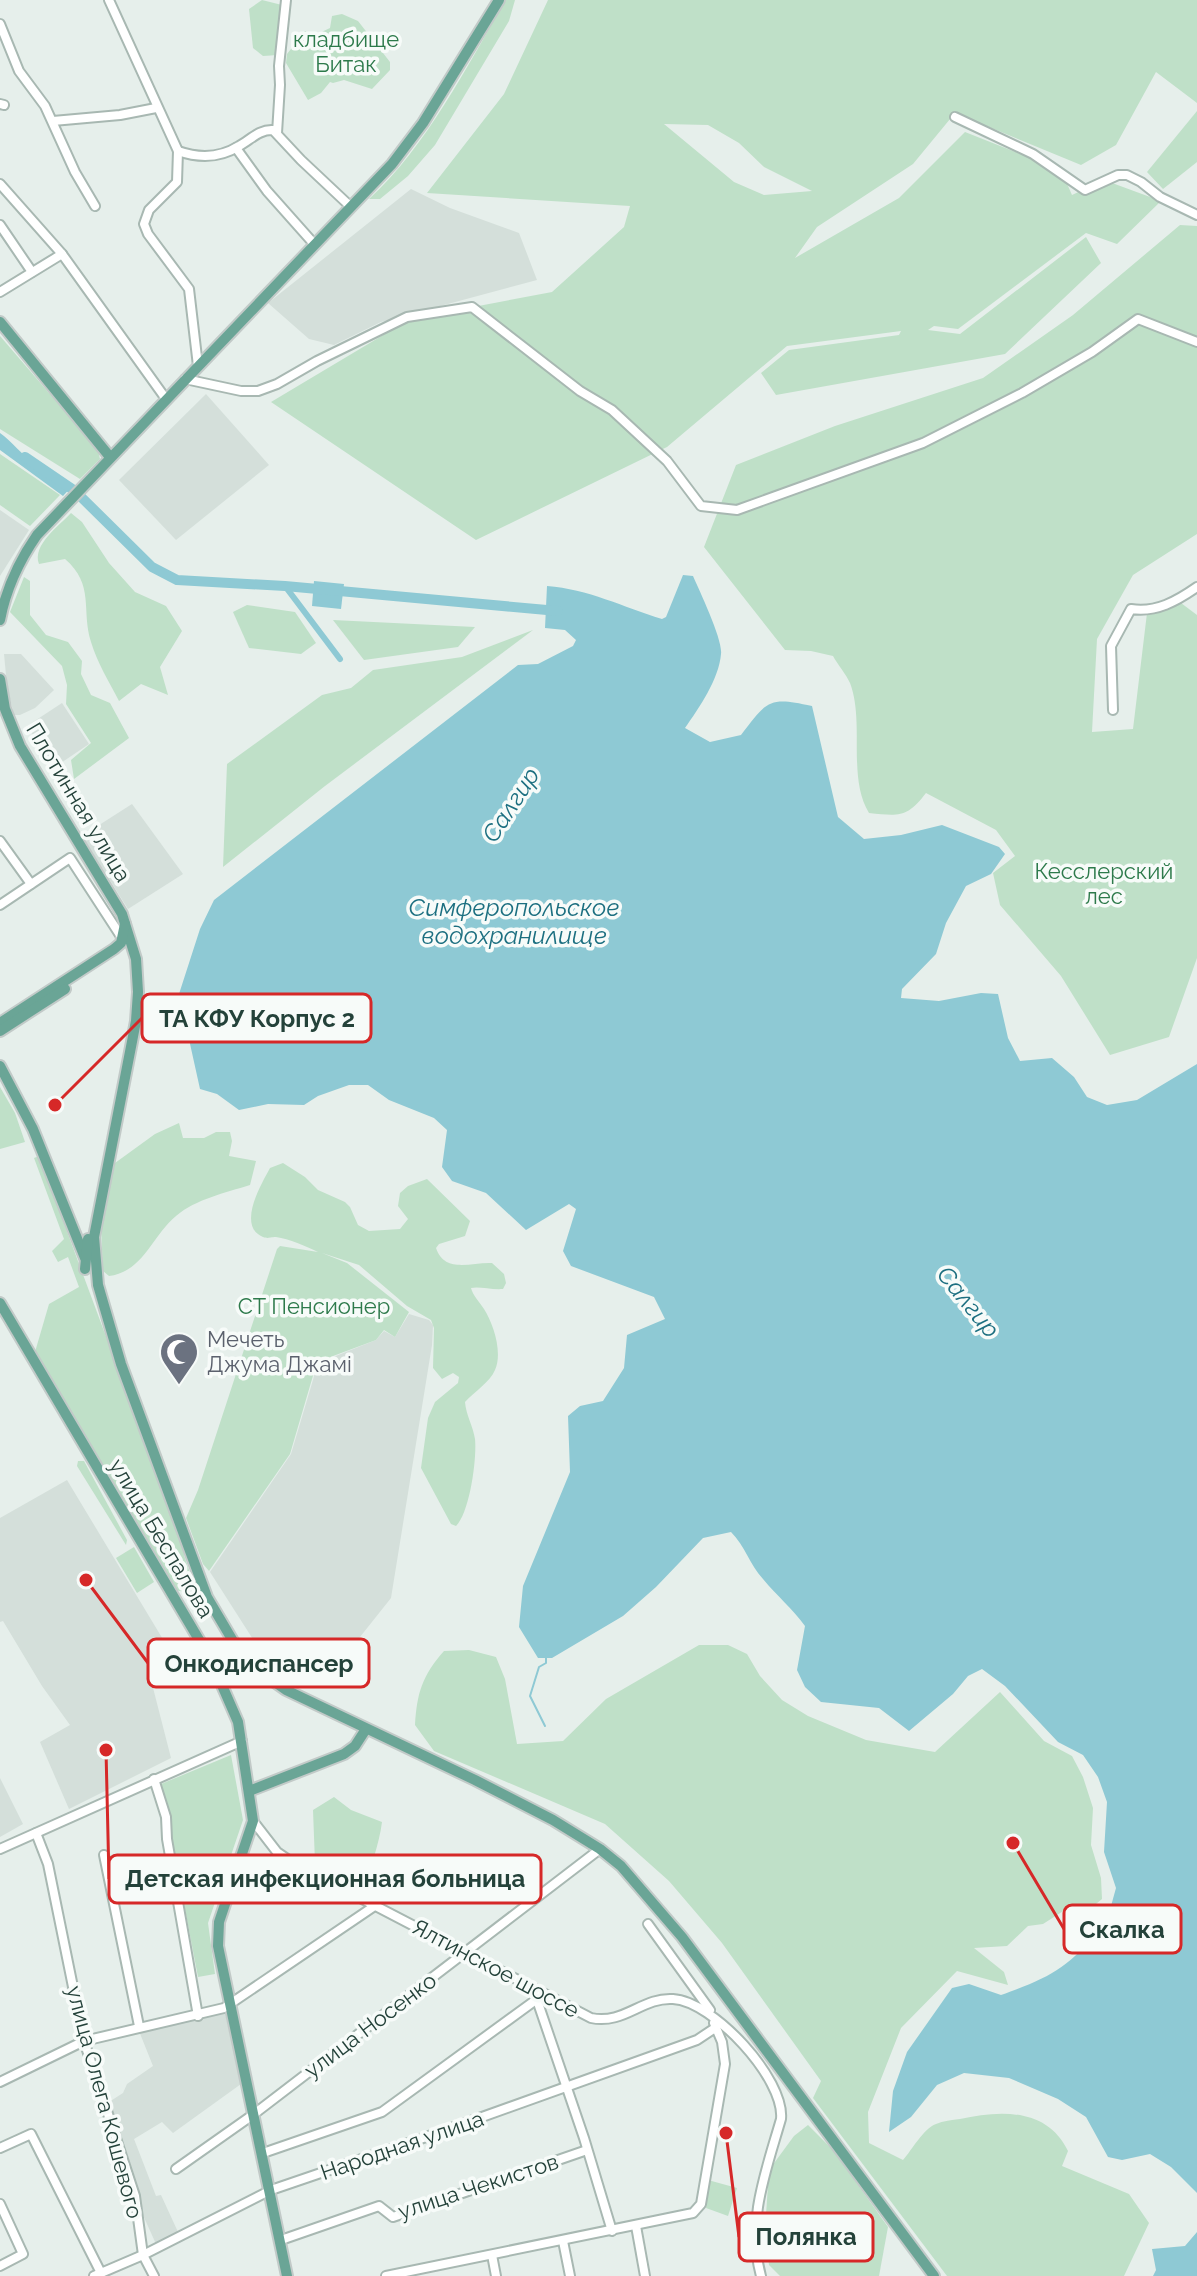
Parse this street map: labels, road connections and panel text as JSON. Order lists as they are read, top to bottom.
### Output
{
  "streets": {
    "main road": ["Плотинная улица", "улица Беспалова"],
    "street": [
      "Ялтинское шоссе",
      "улица Носенко",
      "улица Олега Кошевого",
      "Народная улица",
      "улица Чекистов"
    ]
  },
  "crossings": [
    ["улица Беспалова", "Ялтинское шоссе"],
    ["улица Беспалова", "улица Носенко"],
    ["улица Беспалова", "Народная улица"],
    ["улица Беспалова", "улица Чекистов"],
    ["Ялтинское шоссе", "улица Носенко"],
    ["улица Олега Кошевого", "Народная улица"]
  ],
  "water": ["Салгир", "Симферопольское водохранилище"],
  "parks": ["кладбище Битак", "Кесслерский лес", "СТ Пенсионер"],
  "places": {
    "other": [
      "ТА КФУ Корпус 2",
      "Онкодиспансер",
      "Детская инфекционная больница",
      "Скалка",
      "Полянка"
    ],
    "mosque": ["Мечеть Джума Джамі"]
  }
}
